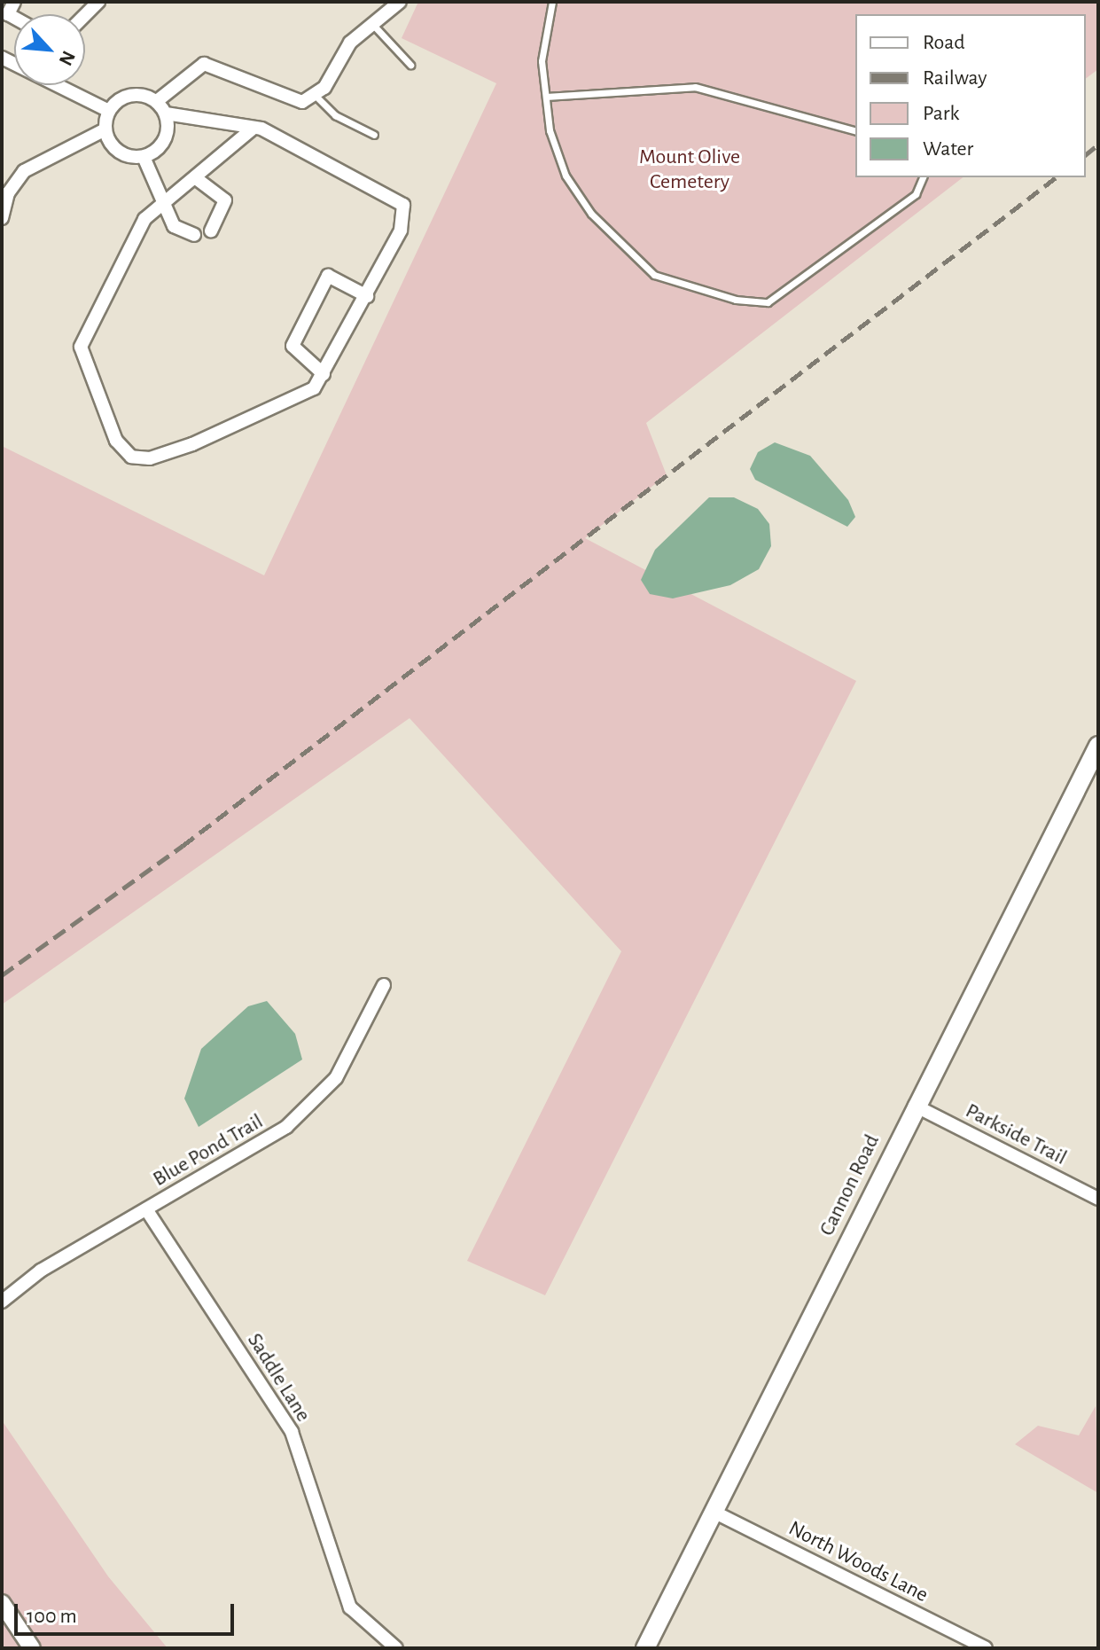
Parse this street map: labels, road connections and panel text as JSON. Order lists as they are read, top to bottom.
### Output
{
  "streets": {
    "main road": ["Cannon Road"],
    "street": [
      "Parkside Trail",
      "Blue Pond Trail",
      "Saddle Lane",
      "North Woods Lane"
    ]
  },
  "crossings": [
    ["Parkside Trail", "Cannon Road"],
    ["Blue Pond Trail", "Saddle Lane"],
    ["Cannon Road", "North Woods Lane"]
  ],
  "parks": ["Mount Olive Cemetery"],
  "legend": [
    "Road",
    "Railway",
    "Park",
    "Water"
  ],
  "scale_bar": "100 m",
  "north": "bottom right"
}
